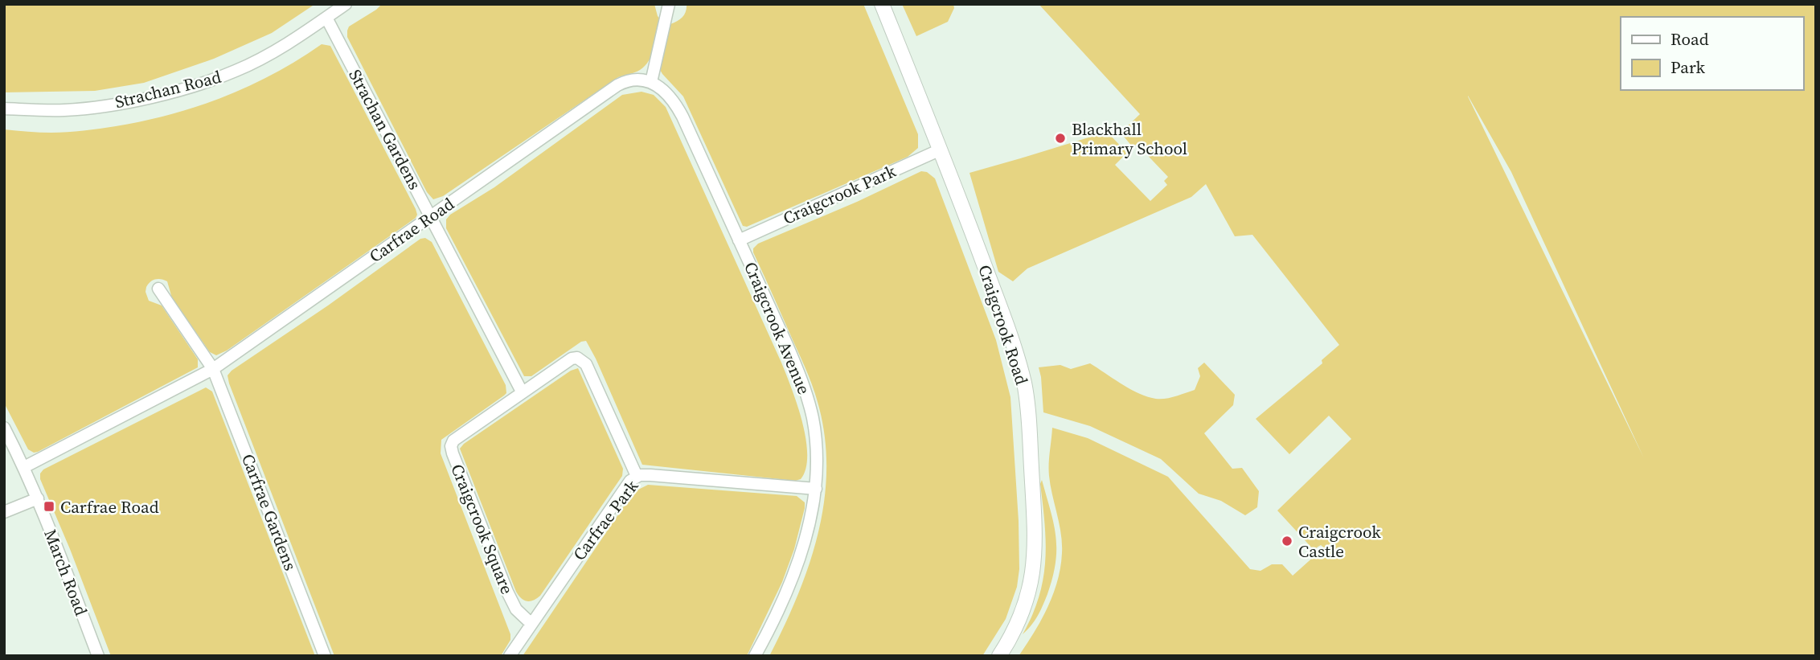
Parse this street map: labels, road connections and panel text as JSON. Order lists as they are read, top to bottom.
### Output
{
  "streets": {
    "street": [
      "Strachan Road",
      "Strachan Gardens",
      "Craigcrook Park",
      "Carfrae Road",
      "Craigcrook Road",
      "Craigcrook Avenue",
      "Carfrae Gardens",
      "Carfrae Park",
      "Craigcrook Square",
      "March Road"
    ]
  },
  "crossings": [
    ["Strachan Road", "Strachan Gardens"],
    ["Strachan Gardens", "Carfrae Road"],
    ["Strachan Gardens", "Craigcrook Square"],
    ["Craigcrook Park", "Craigcrook Road"],
    ["Craigcrook Park", "Craigcrook Avenue"],
    ["Carfrae Road", "Craigcrook Avenue"],
    ["Carfrae Road", "Carfrae Gardens"],
    ["Carfrae Road", "March Road"],
    ["Craigcrook Avenue", "Carfrae Park"],
    ["Carfrae Park", "Craigcrook Square"]
  ],
  "places": {
    "other": ["Blackhall Primary School", "Craigcrook Castle"],
    "transit": ["Carfrae Road"]
  },
  "legend": ["Road", "Park"]
}
